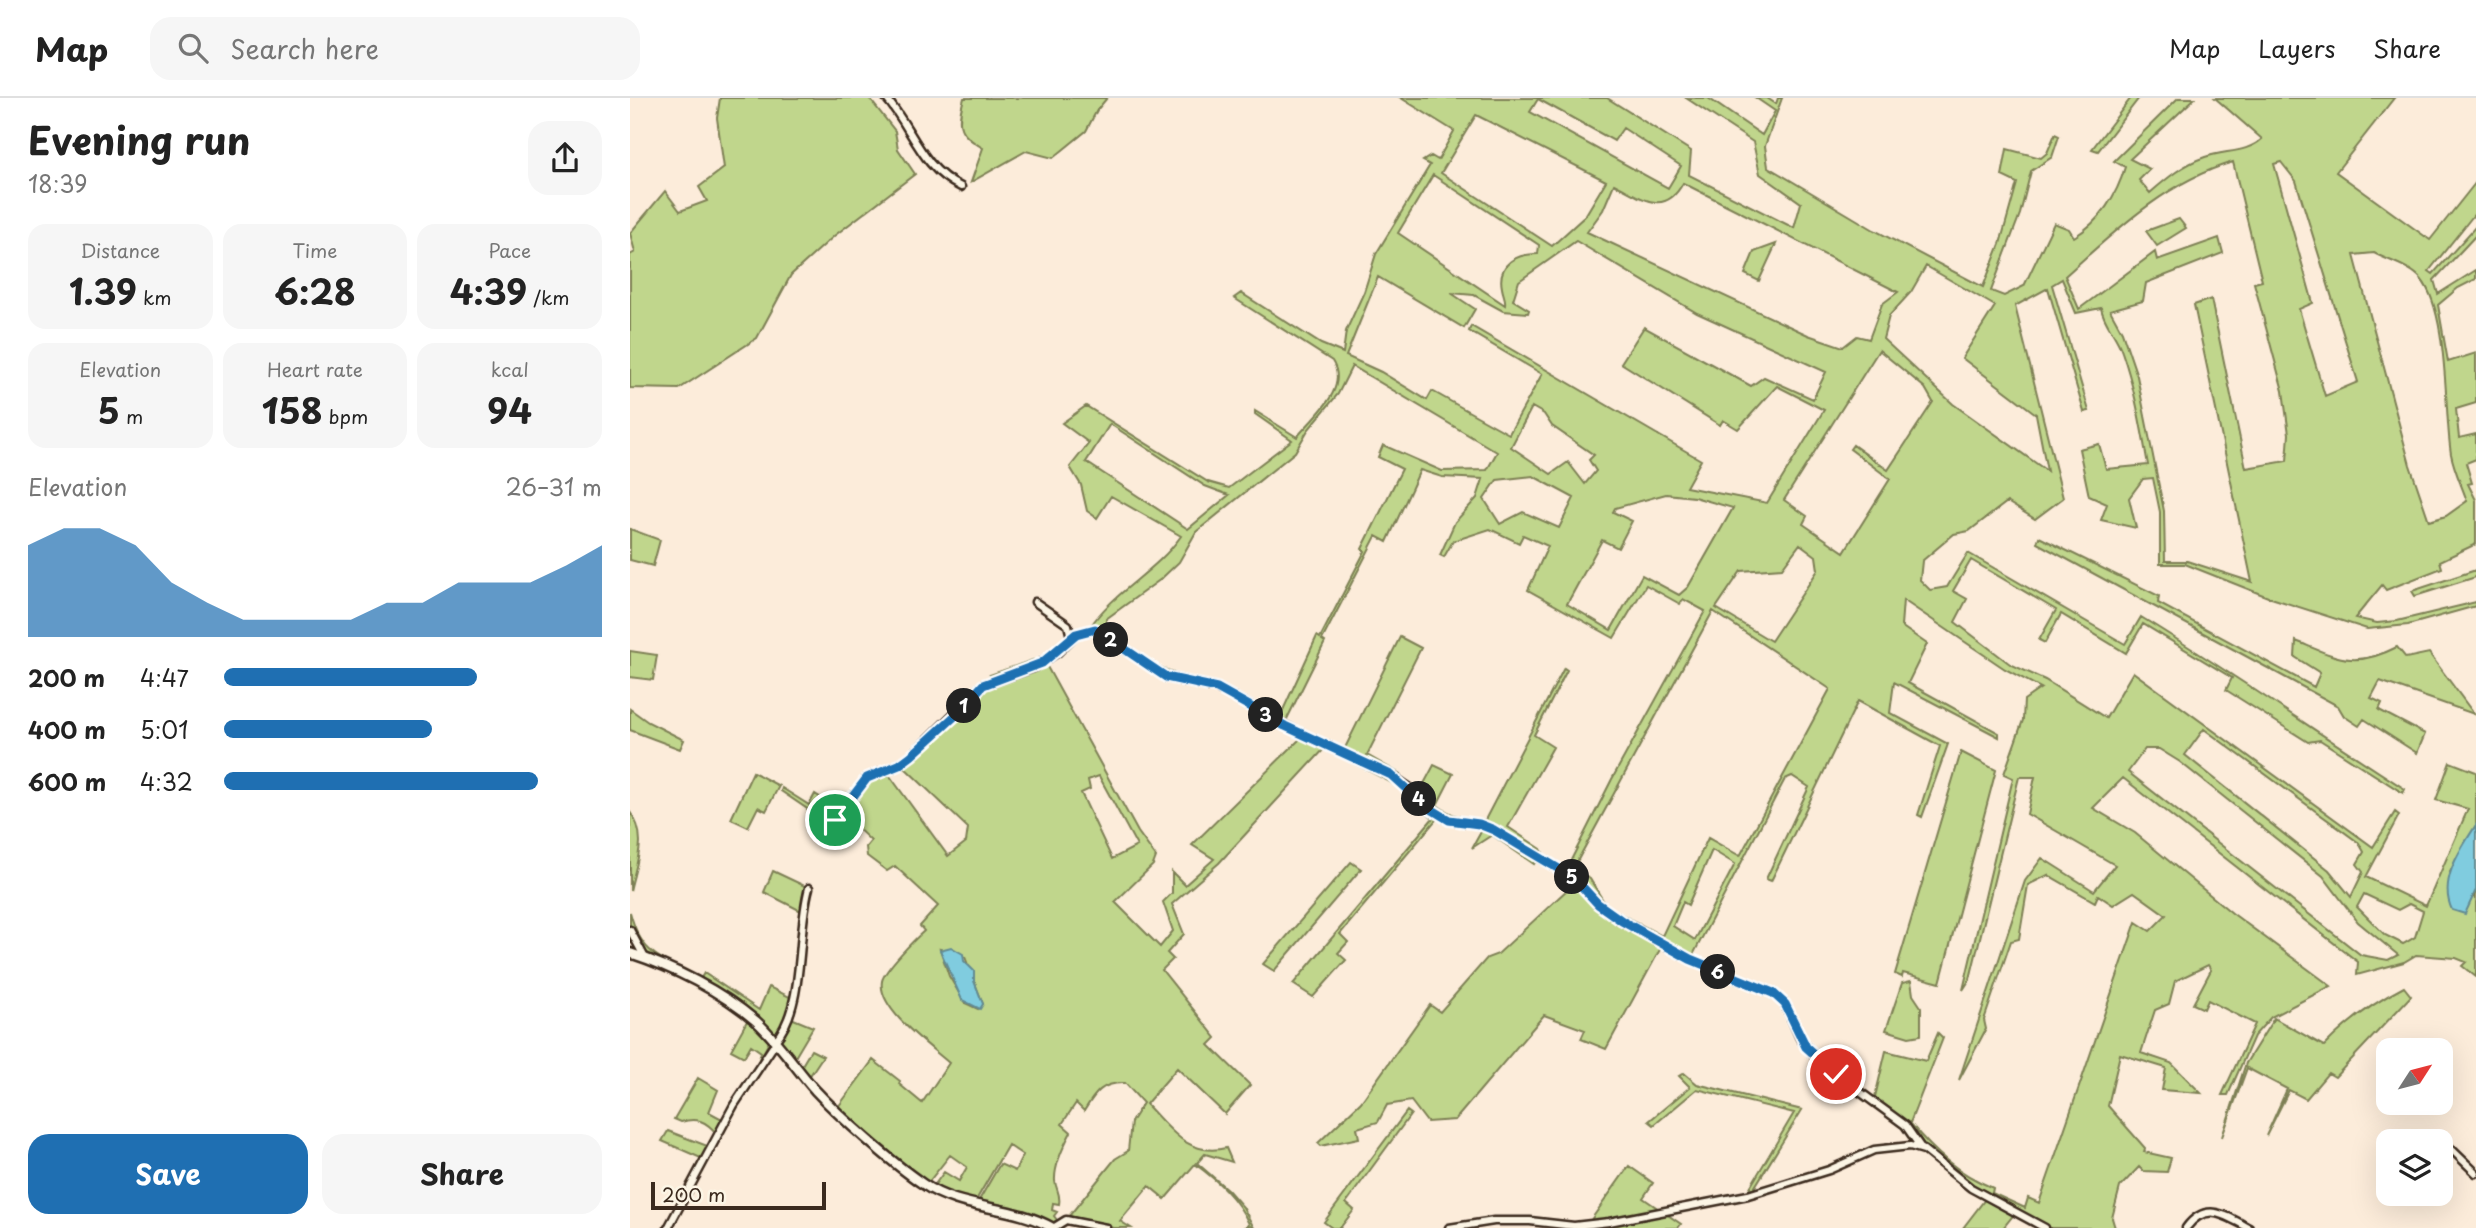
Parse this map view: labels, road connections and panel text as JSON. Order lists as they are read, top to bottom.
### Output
{
  "scale_bar": "200 m",
  "north": "top right",
  "page": {
    "header": "Map",
    "search": "Search here",
    "nav": ["Map", "Layers", "Share"],
    "heading": ["Evening run", "18:39"],
    "stats": [
      ["Distance", "1.39 km"],
      ["Time", "6:28"],
      ["Pace", "4:39 /km"],
      ["Elevation", "5 m"],
      ["Heart rate", "158 bpm"],
      ["kcal", "94"]
    ],
    "chart": ["Elevation", "26–31 m"],
    "pins": [
      "2",
      "1",
      "3",
      "4",
      "5",
      "6"
    ],
    "list": [
      {
        "name": "200 m",
        "note": "4:47"
      },
      {
        "name": "400 m",
        "note": "5:01"
      },
      {
        "name": "600 m",
        "note": "4:32"
      }
    ],
    "buttons": ["Save", "Share"],
    "scale": "200 m"
  }
}
